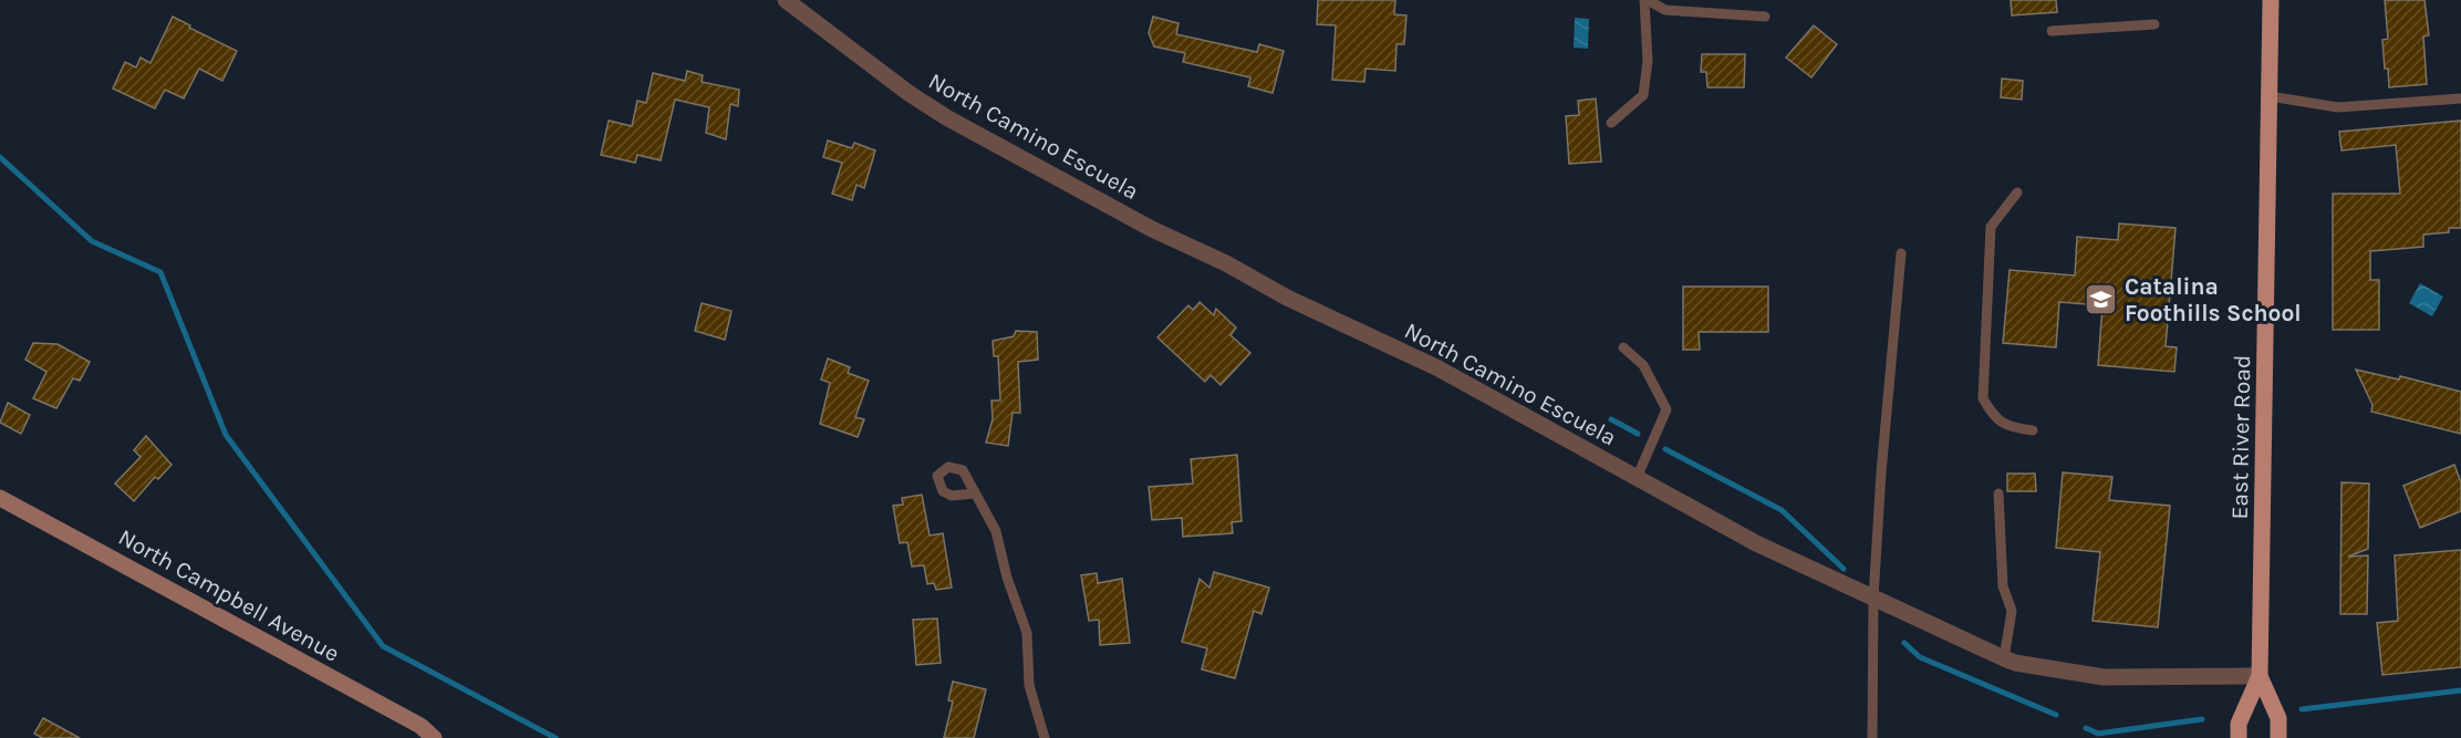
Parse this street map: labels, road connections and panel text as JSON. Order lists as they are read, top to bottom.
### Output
{
  "streets": {
    "main road": ["East River Road", "North Campbell Avenue"],
    "street": ["North Camino Escuela"]
  },
  "crossings": [
    ["North Camino Escuela", "East River Road"]
  ],
  "places": {
    "school or university": ["Catalina Foothills School"]
  }
}
